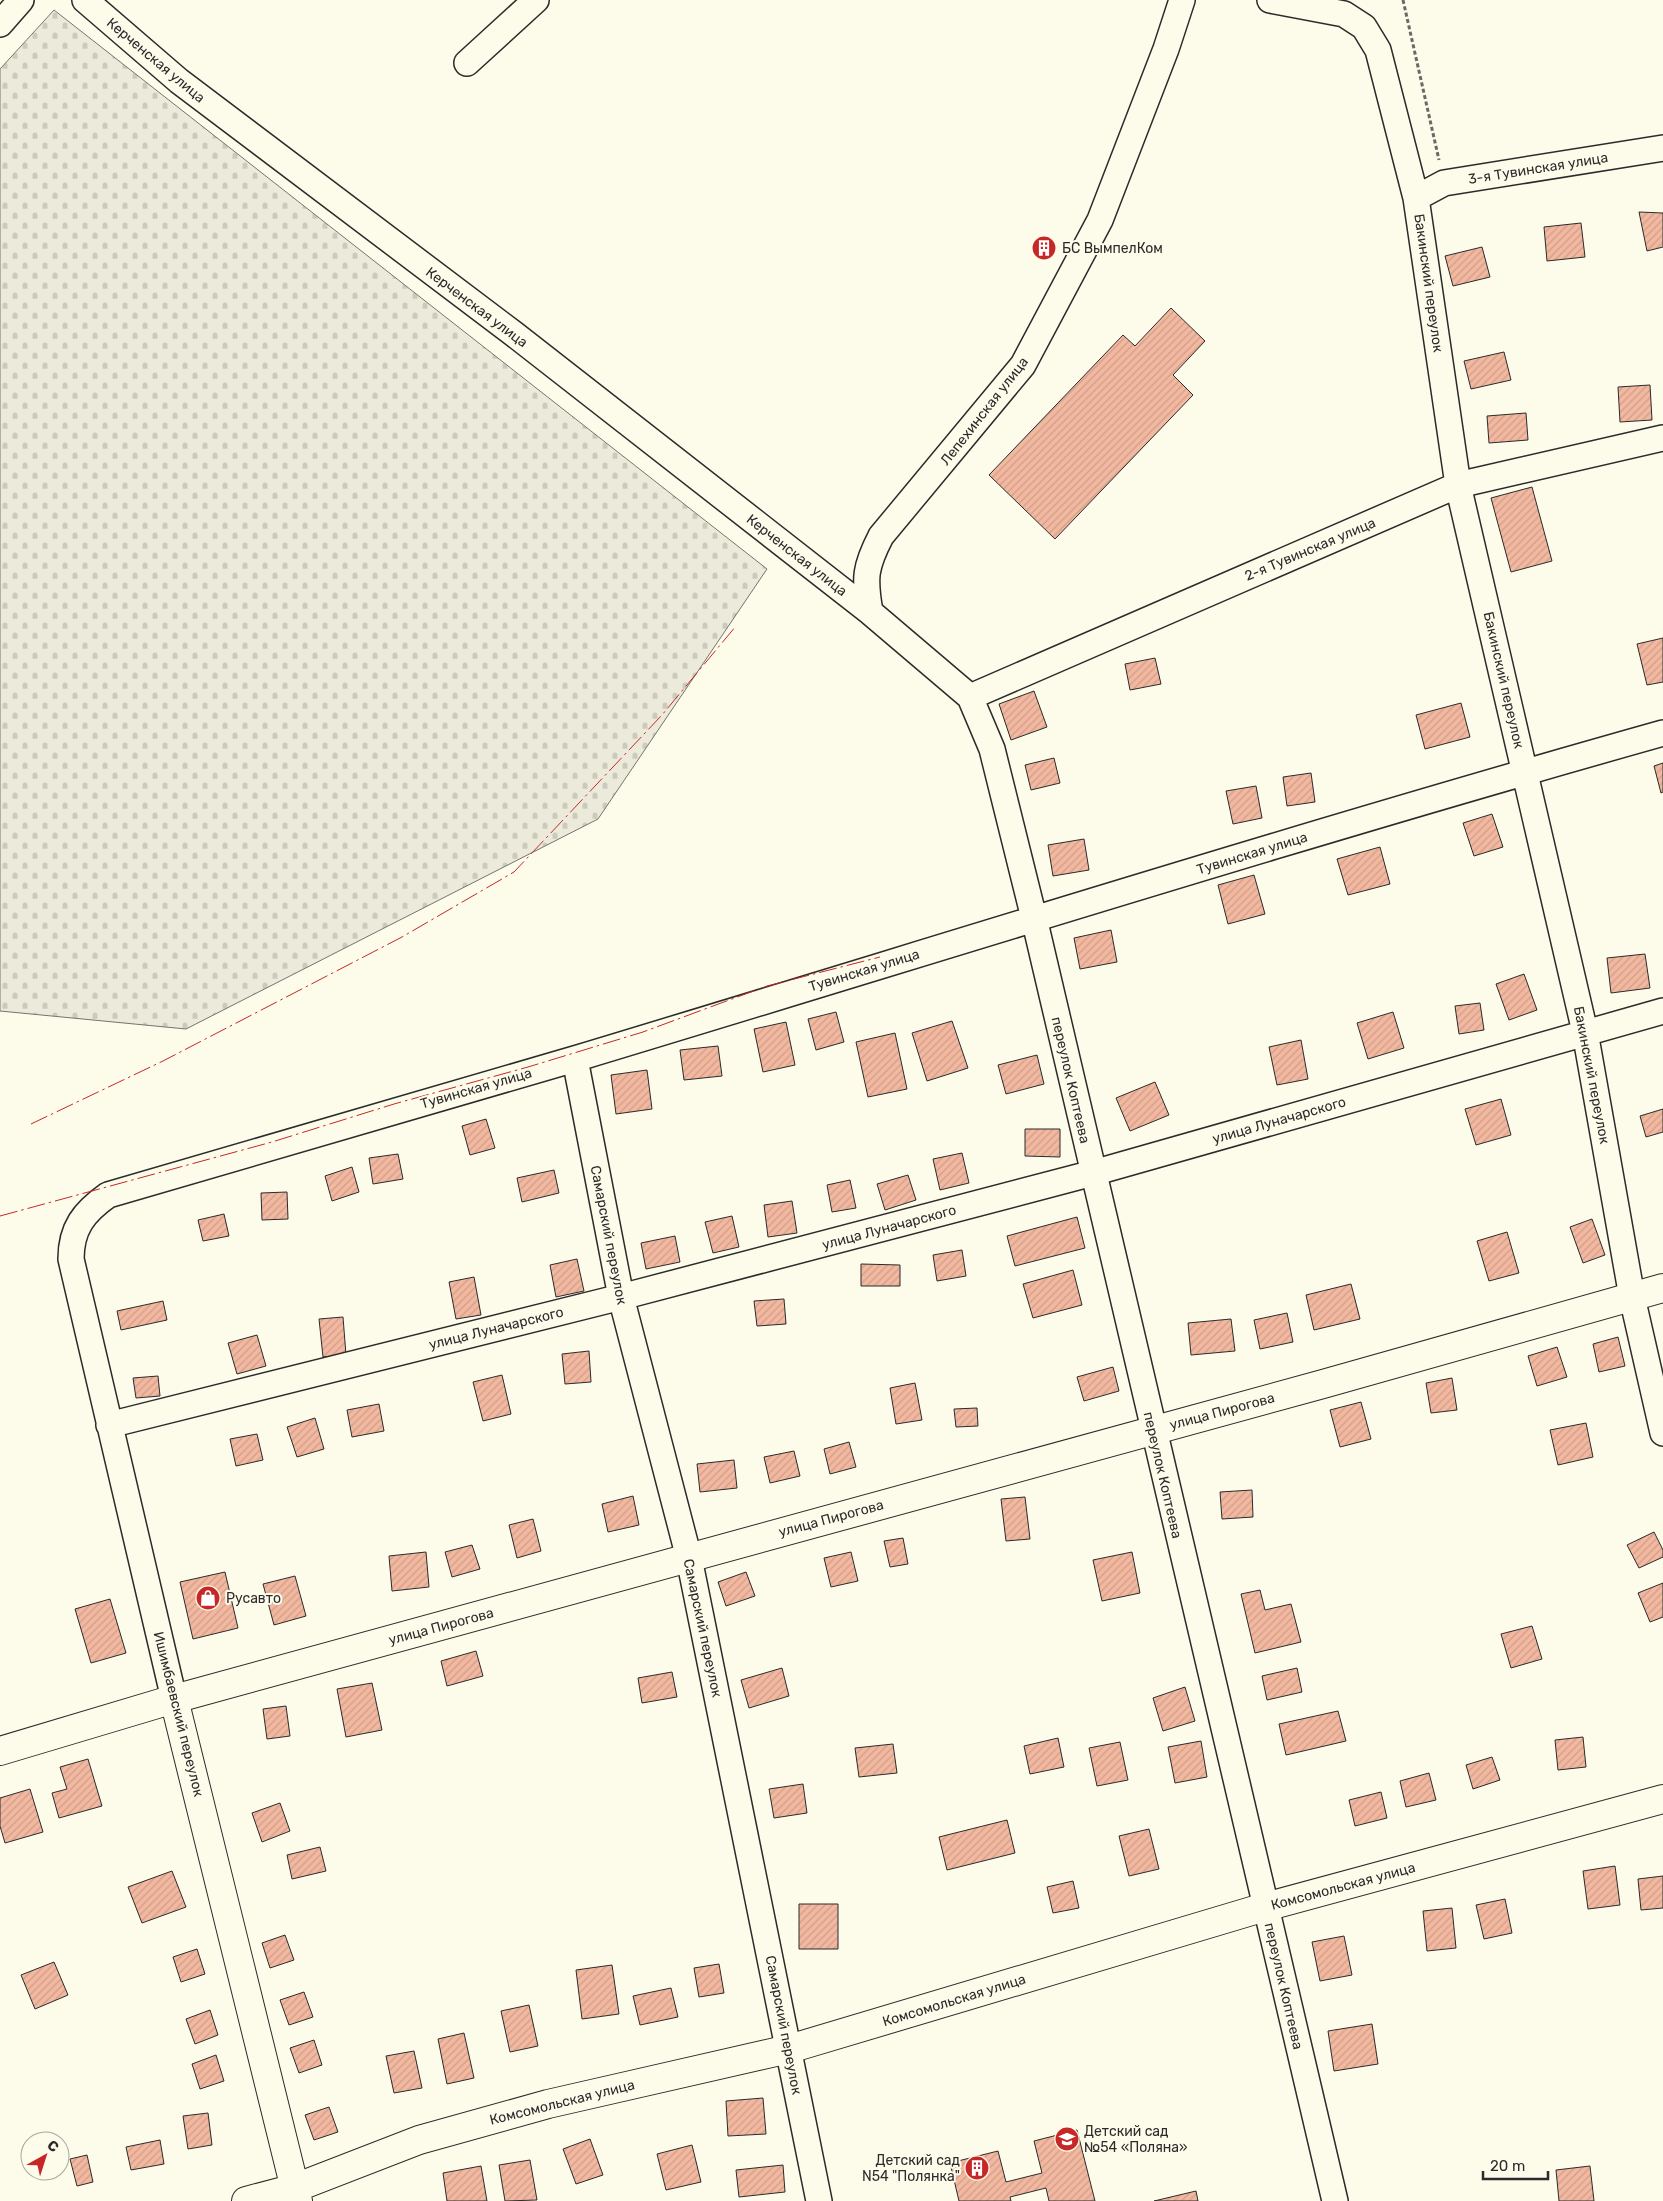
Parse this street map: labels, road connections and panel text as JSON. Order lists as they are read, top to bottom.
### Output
{
  "streets": {
    "main road": ["улица Пирогова", "Ишимбаевский переулок", "Комсомольская улица"],
    "street": [
      "Керченская улица",
      "3-я Тувинская улица",
      "Бакинский переулок",
      "Лепехинская улица",
      "2-я Тувинская улица",
      "Тувинская улица",
      "переулок Коптеева",
      "улица Луначарского",
      "Самарский переулок"
    ]
  },
  "crossings": [
    ["Керченская улица", "Лепехинская улица"],
    ["3-я Тувинская улица", "Бакинский переулок"],
    ["Бакинский переулок", "2-я Тувинская улица"],
    ["Бакинский переулок", "Тувинская улица"],
    ["Бакинский переулок", "улица Луначарского"],
    ["Бакинский переулок", "улица Пирогова"],
    ["2-я Тувинская улица", "переулок Коптеева"],
    ["Тувинская улица", "переулок Коптеева"],
    ["Тувинская улица", "Самарский переулок"],
    ["Тувинская улица", "Ишимбаевский переулок"],
    ["переулок Коптеева", "улица Луначарского"],
    ["переулок Коптеева", "улица Пирогова"],
    ["переулок Коптеева", "Комсомольская улица"],
    ["улица Луначарского", "Самарский переулок"],
    ["улица Луначарского", "Ишимбаевский переулок"],
    ["Самарский переулок", "улица Пирогова"],
    ["Самарский переулок", "Комсомольская улица"],
    ["улица Пирогова", "Ишимбаевский переулок"],
    ["Ишимбаевский переулок", "Комсомольская улица"]
  ],
  "places": {
    "building": ["БС ВымпелКом", "Детский сад N54 \"Полянка\""],
    "shop": ["Русавто"],
    "school or university": ["Детский сад №54 «Поляна»"]
  },
  "scale_bar": "20 m",
  "north": "top right"
}
